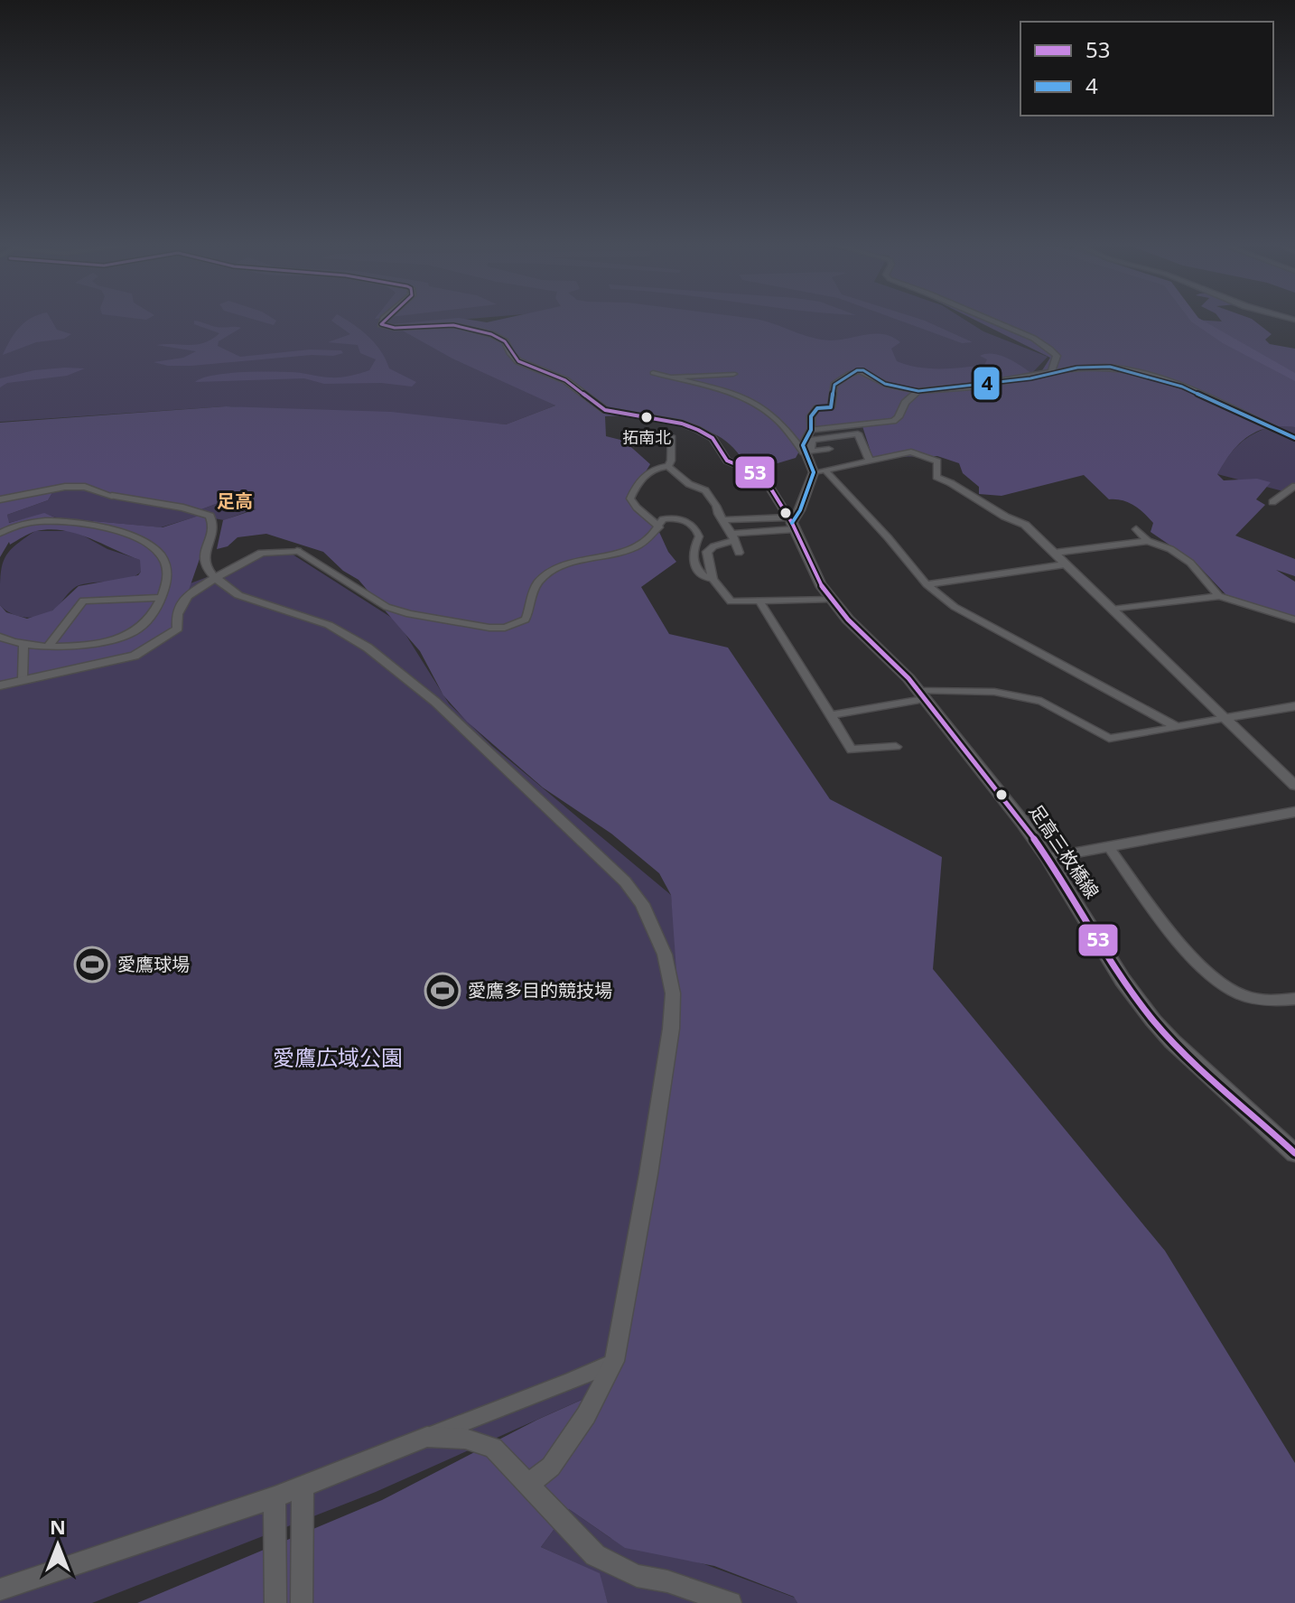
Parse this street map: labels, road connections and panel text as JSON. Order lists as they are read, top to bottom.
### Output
{
  "streets": {
    "main road": ["足高三枚橋線"]
  },
  "districts": ["足高"],
  "parks": ["愛鷹広域公園"],
  "places": {
    "other": ["拓南北"],
    "sports": ["愛鷹球場", "愛鷹多目的競技場"]
  },
  "lines": ["transit line 53", "transit line 4"],
  "legend": ["53", "4"],
  "north": "top"
}
